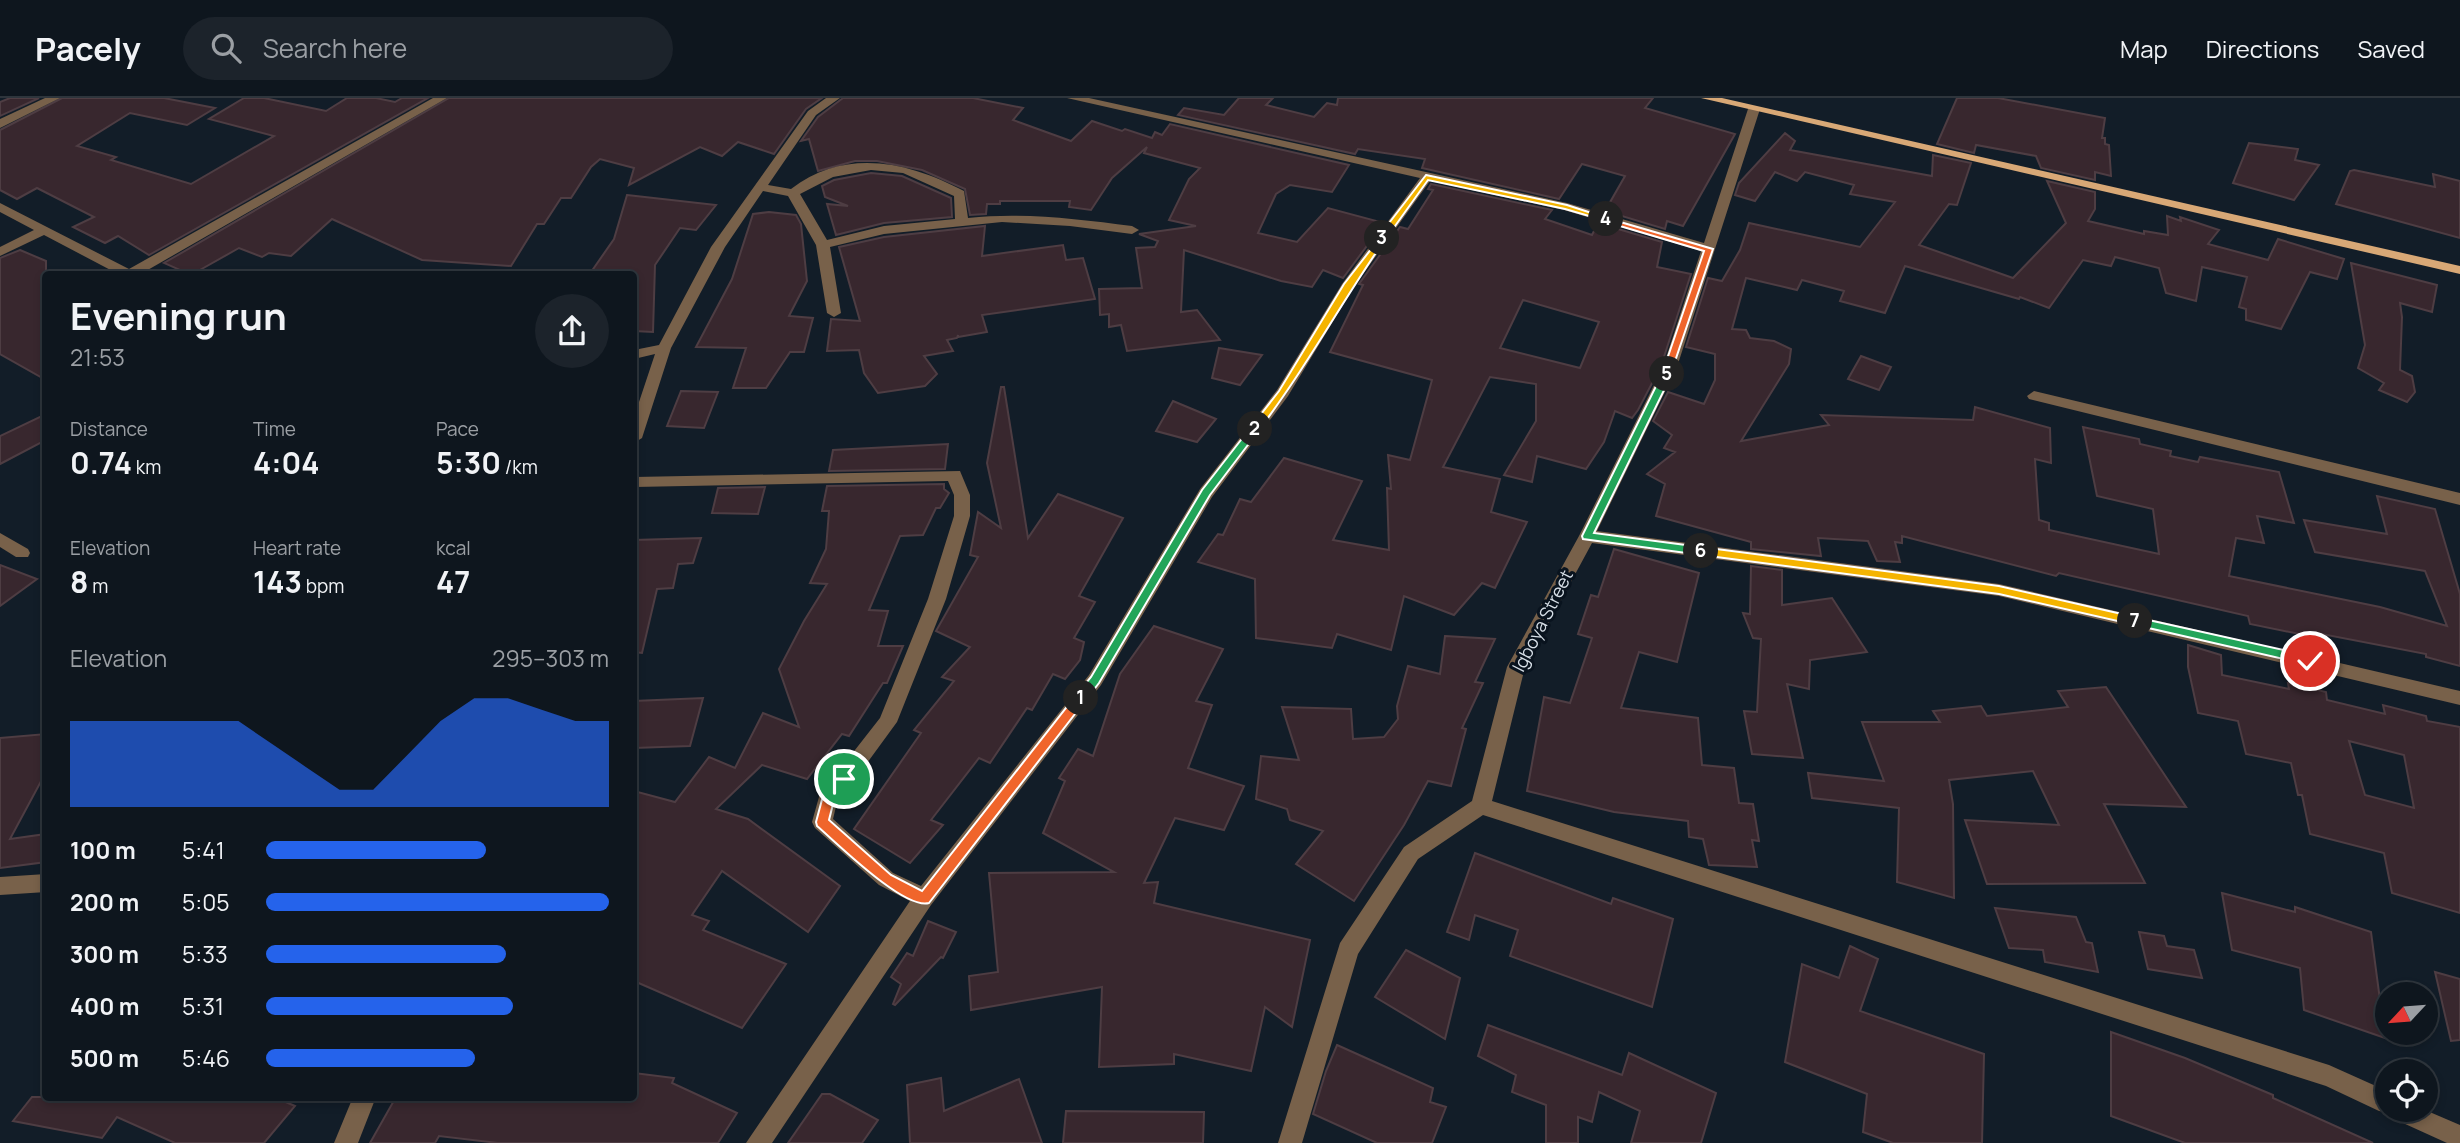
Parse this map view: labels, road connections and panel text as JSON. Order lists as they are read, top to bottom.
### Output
{
  "streets": {
    "street": ["Igboya Street"]
  },
  "north": "bottom left",
  "page": {
    "header": "Pacely",
    "search": "Search here",
    "nav": ["Map", "Directions", "Saved"],
    "pins": [
      "4",
      "3",
      "5",
      "2",
      "6",
      "7",
      "1"
    ],
    "heading": ["Evening run", "21:53"],
    "stats": [
      ["Distance", "0.74 km"],
      ["Time", "4:04"],
      ["Pace", "5:30 /km"],
      ["Elevation", "8 m"],
      ["Heart rate", "143 bpm"],
      ["kcal", "47"]
    ],
    "chart": ["Elevation", "295–303 m"],
    "list": [
      {
        "name": "100 m",
        "note": "5:41"
      },
      {
        "name": "200 m",
        "note": "5:05"
      },
      {
        "name": "300 m",
        "note": "5:33"
      },
      {
        "name": "400 m",
        "note": "5:31"
      },
      {
        "name": "500 m",
        "note": "5:46"
      }
    ]
  }
}
